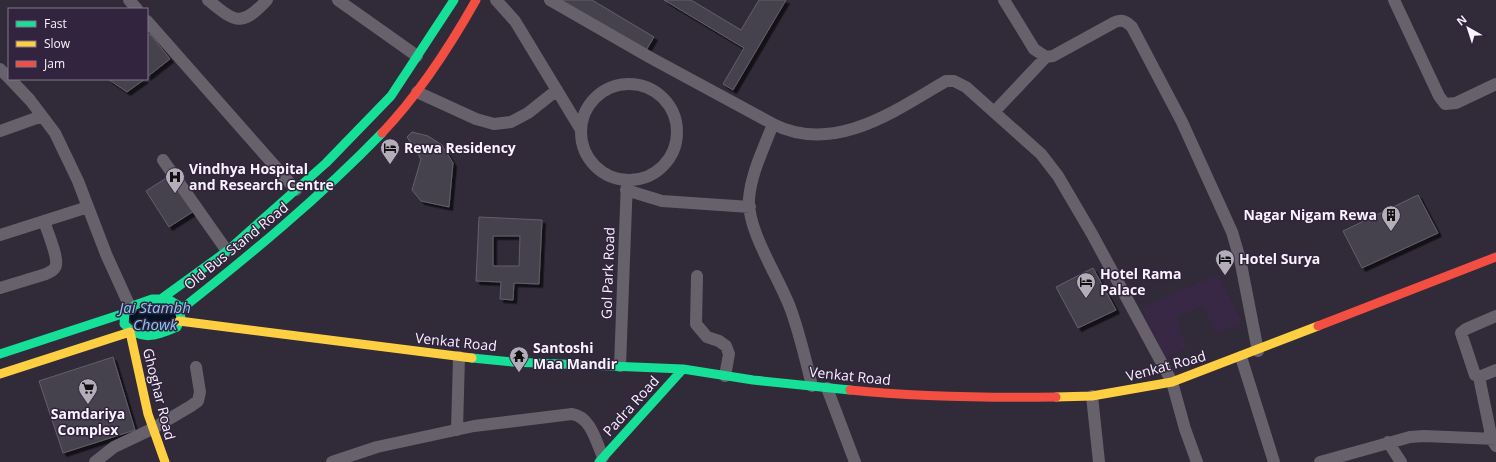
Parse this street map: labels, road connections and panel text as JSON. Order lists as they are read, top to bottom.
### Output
{
  "streets": {
    "main road": [
      "Old Bus Stand Road",
      "Venkat Road",
      "Ghoghar Road",
      "Padra Road"
    ],
    "street": ["Gol Park Road"]
  },
  "crossings": [
    ["Old Bus Stand Road", "Venkat Road"],
    ["Old Bus Stand Road", "Ghoghar Road"],
    ["Gol Park Road", "Venkat Road"],
    ["Venkat Road", "Ghoghar Road"],
    ["Venkat Road", "Padra Road"]
  ],
  "water": ["Jai Stambh Chowk"],
  "places": {
    "hotel": ["Rewa Residency", "Hotel Surya", "Hotel Rama Palace"],
    "hospital": ["Vindhya Hospital and Research Centre"],
    "building": ["Nagar Nigam Rewa"],
    "temple": ["Santoshi Maa Mandir"],
    "supermarket": ["Samdariya Complex"]
  },
  "legend": ["Fast", "Slow", "Jam"],
  "north": "top left"
}
